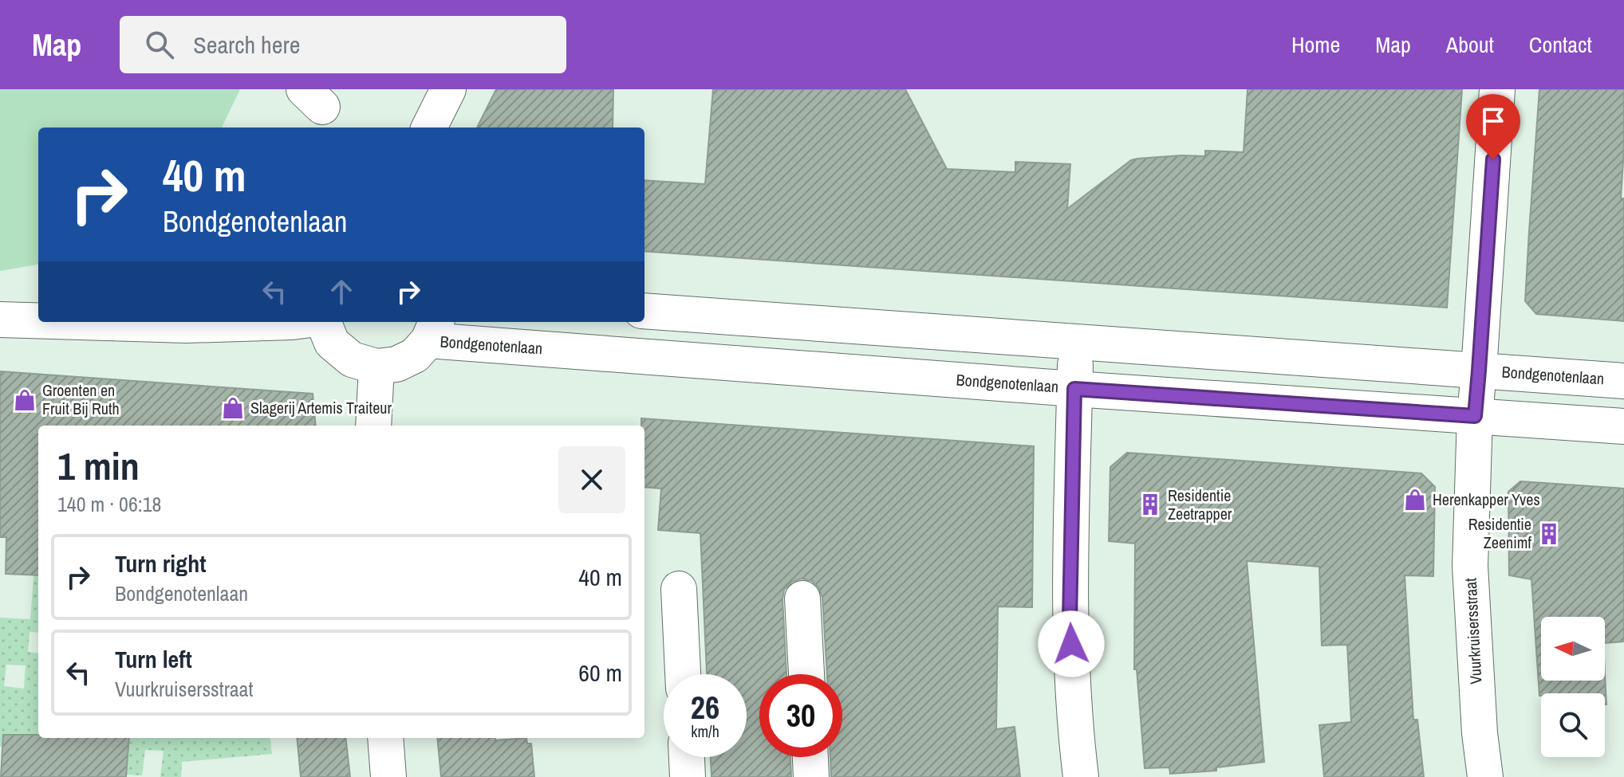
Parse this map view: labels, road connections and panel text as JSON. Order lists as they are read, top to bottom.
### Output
{
  "streets": {
    "street": ["Bondgenotenlaan", "Vuurkruisersstraat"]
  },
  "crossings": [
    ["Bondgenotenlaan", "Vuurkruisersstraat"]
  ],
  "places": {
    "shop": ["Groenten en Fruit Bij Ruth", "Slagerij Artemis Traiteur", "Herenkapper Yves"],
    "building": ["Residentie Zeetrapper", "Residentie Zeenimf"]
  },
  "north": "left",
  "page": {
    "header": "Map",
    "search": "Search here",
    "nav": [
      "Home",
      "Map",
      "About",
      "Contact"
    ],
    "turn": ["40 m", "Bondgenotenlaan"],
    "heading": ["1 min", "140 m · 06:18"],
    "list": [
      {
        "name": "Turn right",
        "note": "Bondgenotenlaan",
        "value": "40 m"
      },
      {
        "name": "Turn left",
        "note": "Vuurkruisersstraat",
        "value": "60 m"
      }
    ],
    "speed": "26 km/h",
    "limit": "30"
  }
}
